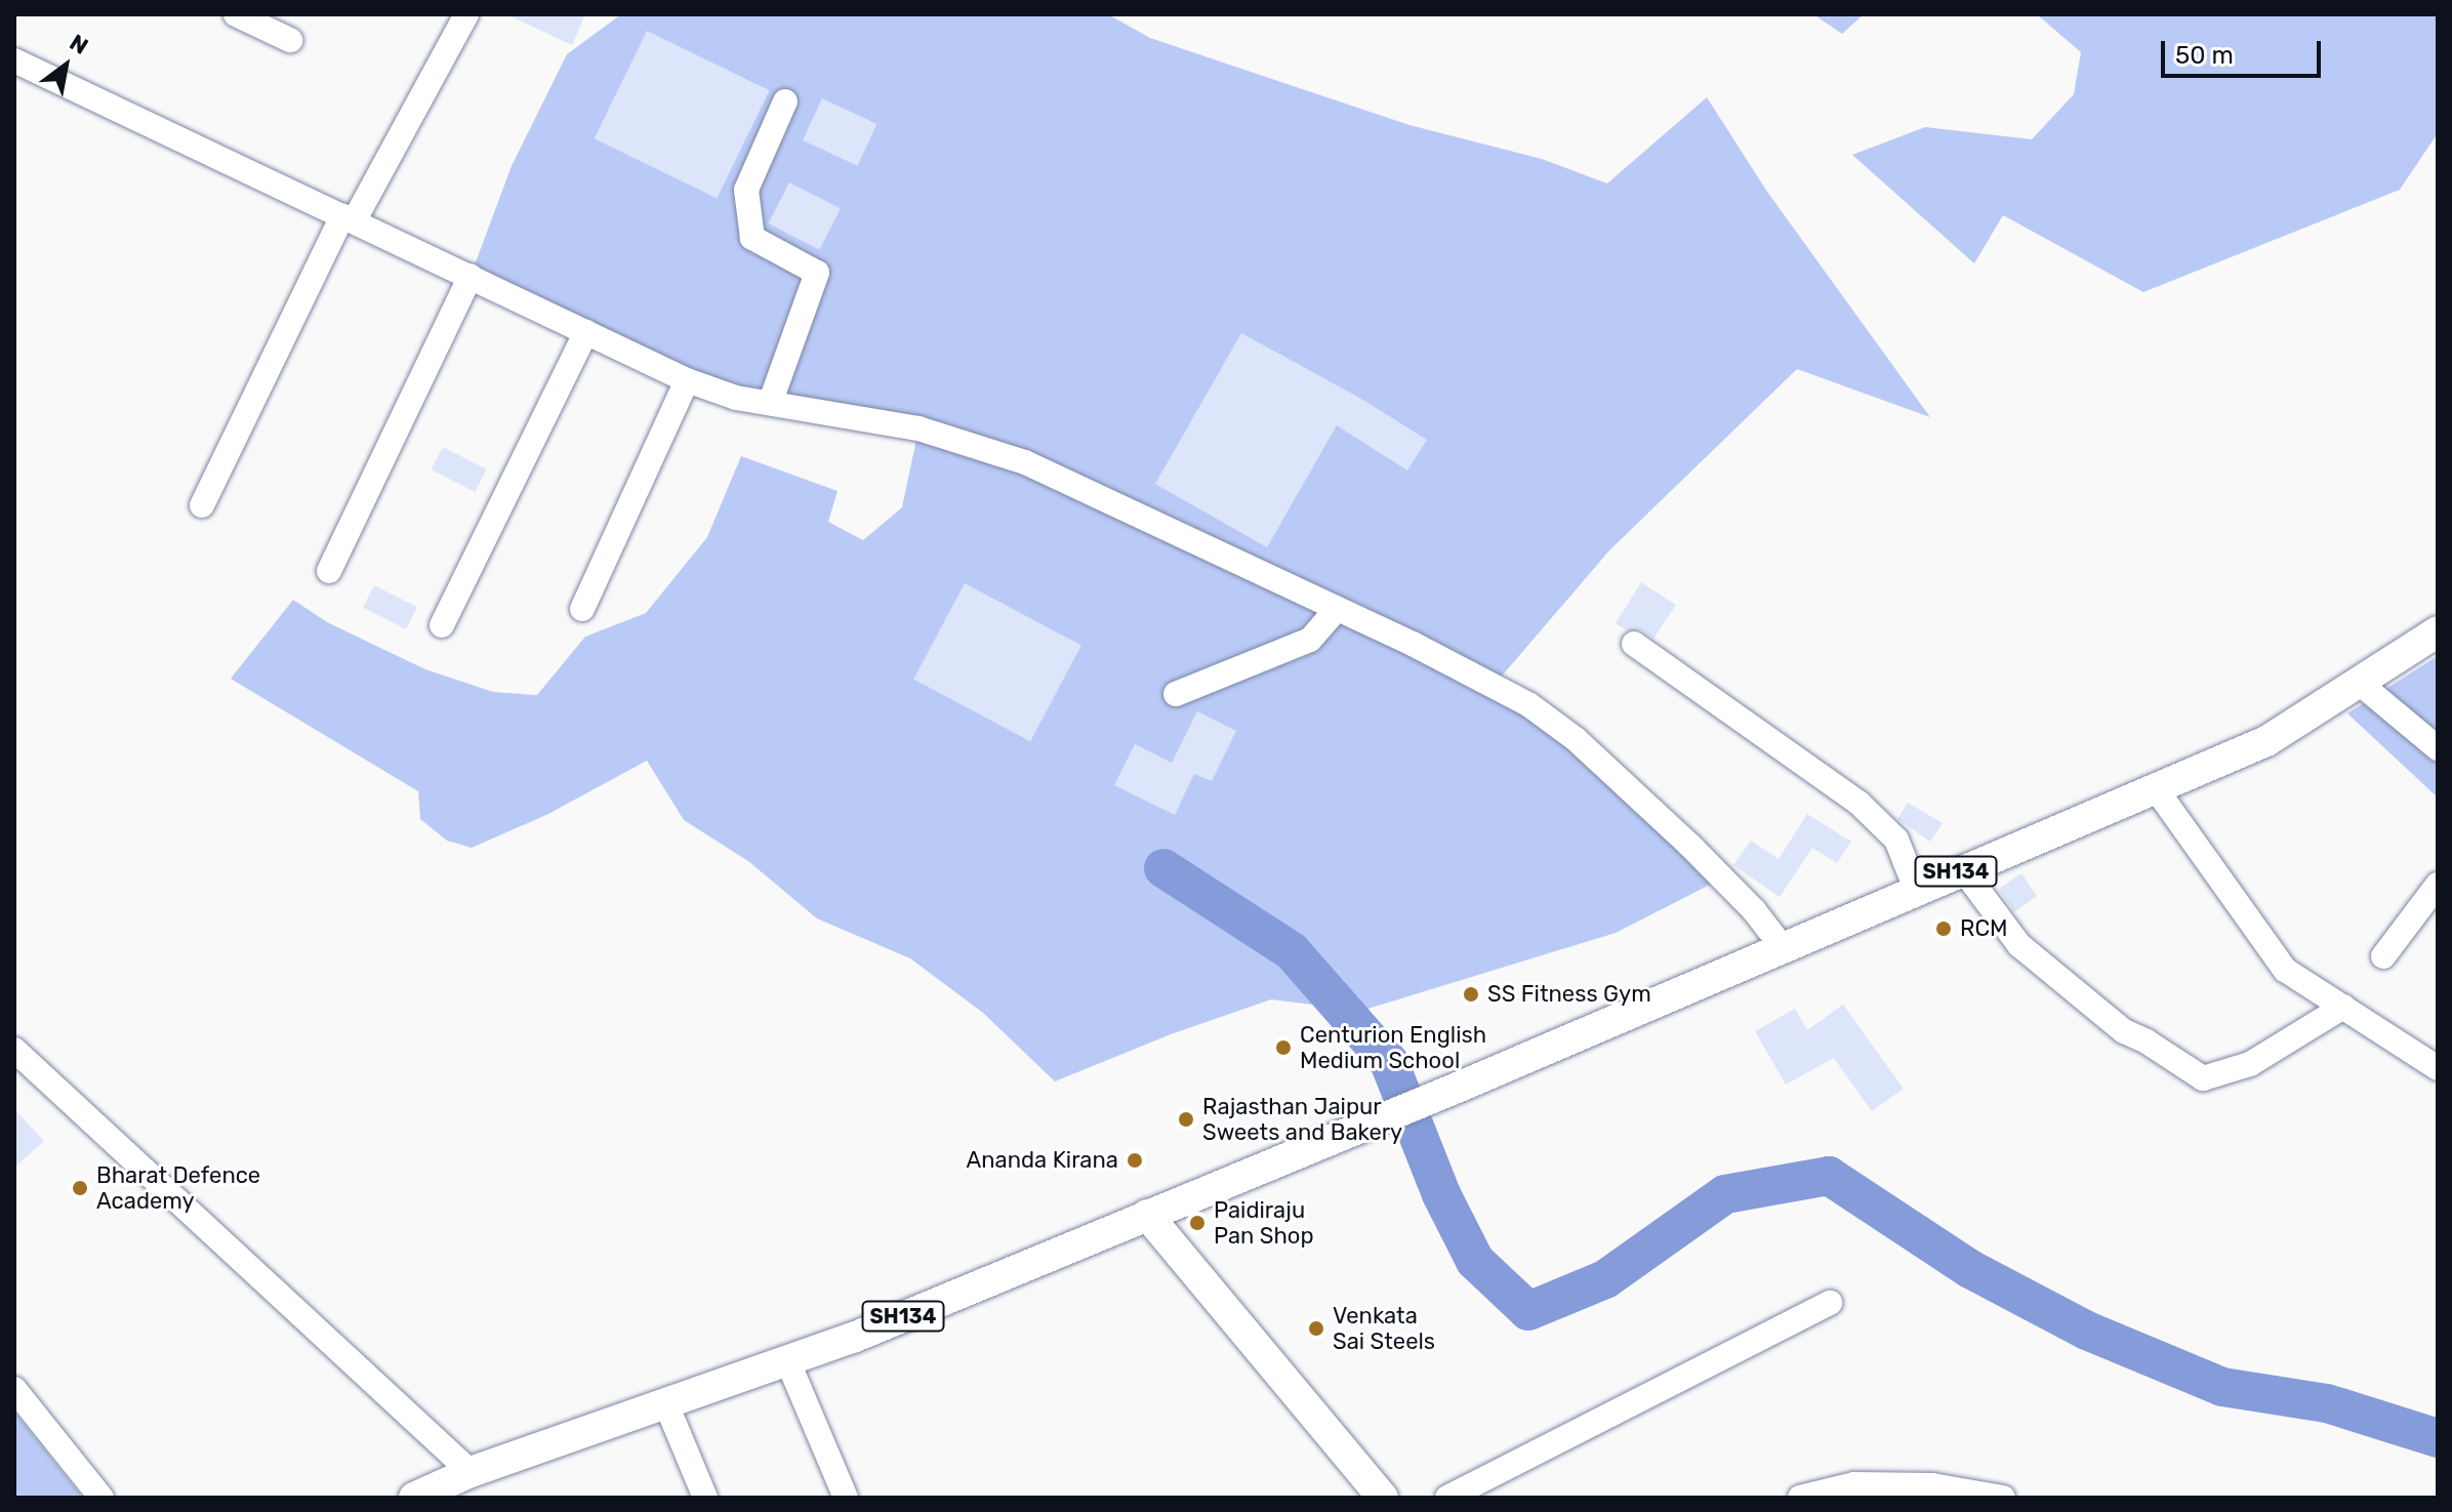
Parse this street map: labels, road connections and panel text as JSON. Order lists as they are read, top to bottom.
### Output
{
  "streets": {
    "main road": ["SH134"]
  },
  "places": [
    "RCM",
    "SS Fitness Gym",
    "Centurion English Medium School",
    "Rajasthan Jaipur Sweets and Bakery",
    "Ananda Kirana",
    "Bharat Defence Academy",
    "Paidiraju Pan Shop",
    "Venkata Sai Steels"
  ],
  "scale_bar": "50 m",
  "north": "top right"
}
